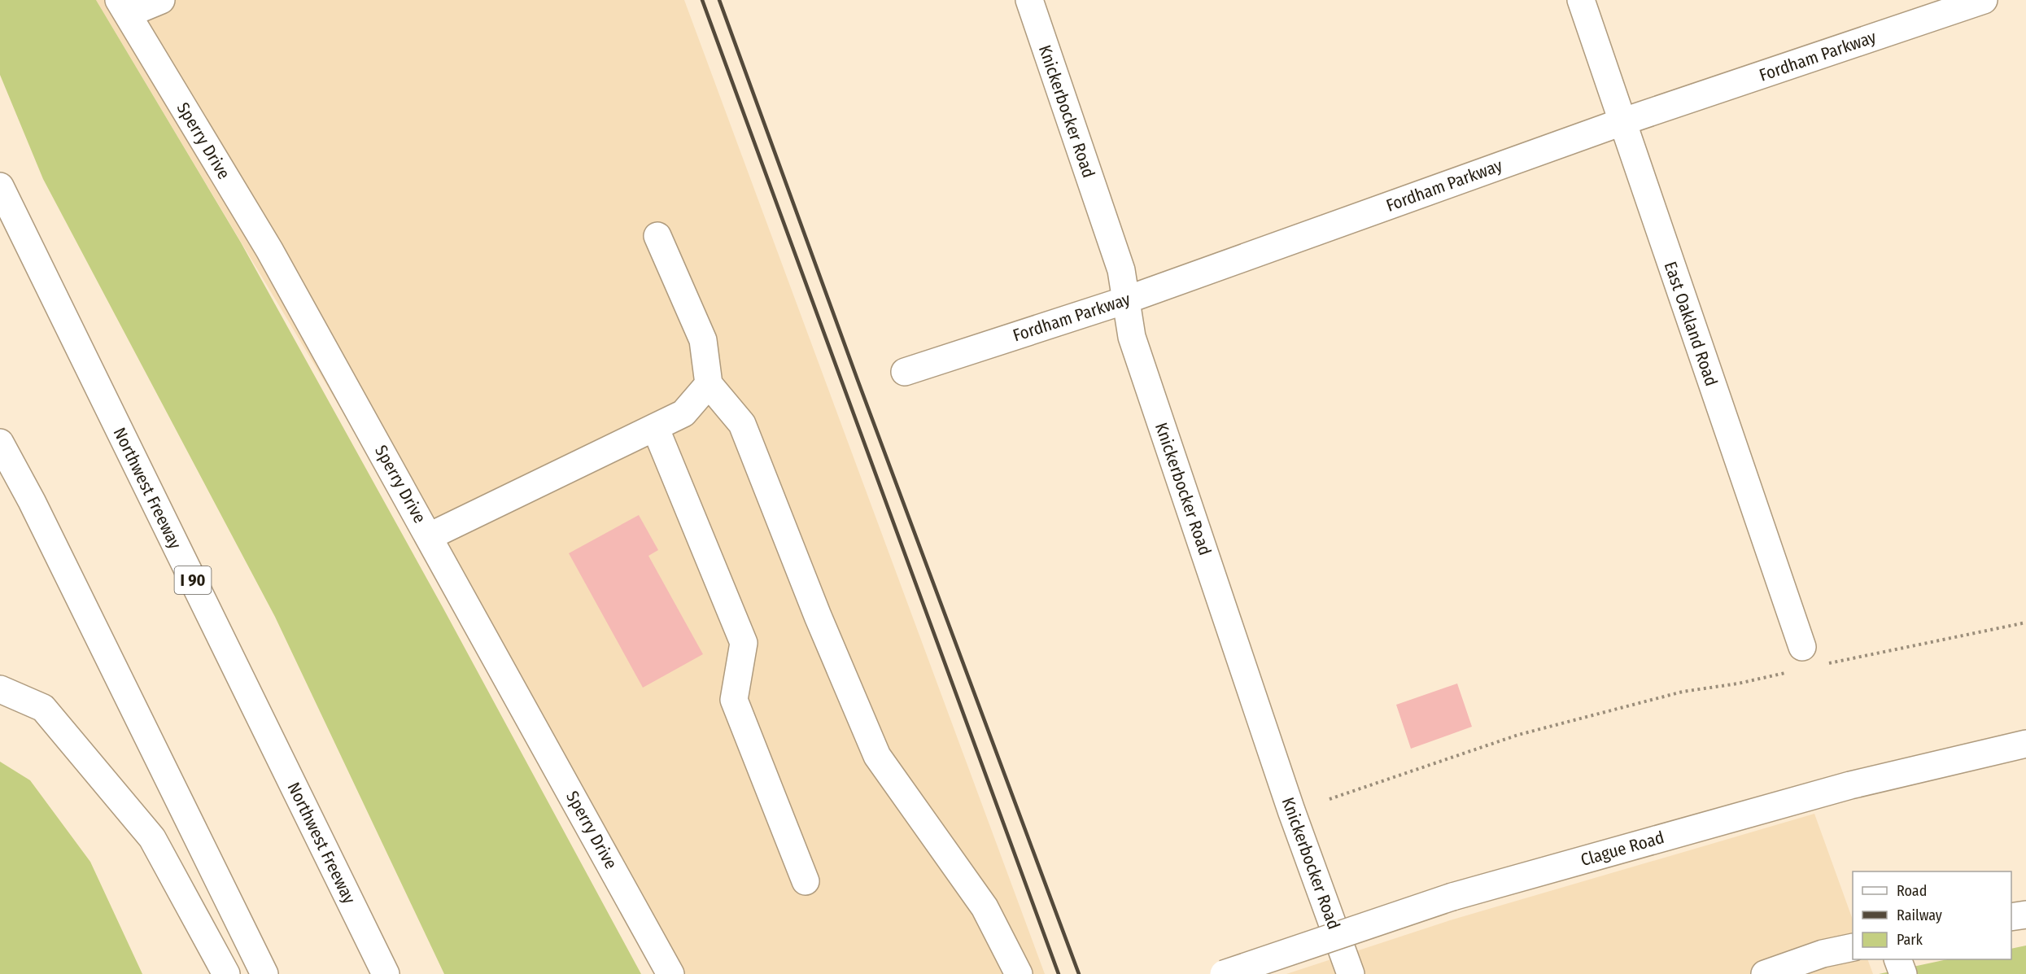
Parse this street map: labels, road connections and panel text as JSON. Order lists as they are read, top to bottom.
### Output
{
  "streets": {
    "main road": [
      "Fordham Parkway",
      "Knickerbocker Road",
      "Sperry Drive",
      "East Oakland Road",
      "Northwest Freeway",
      "I 90",
      "Clague Road"
    ]
  },
  "crossings": [
    ["Fordham Parkway", "Knickerbocker Road"],
    ["Fordham Parkway", "East Oakland Road"]
  ],
  "legend": ["Road", "Railway", "Park"]
}
